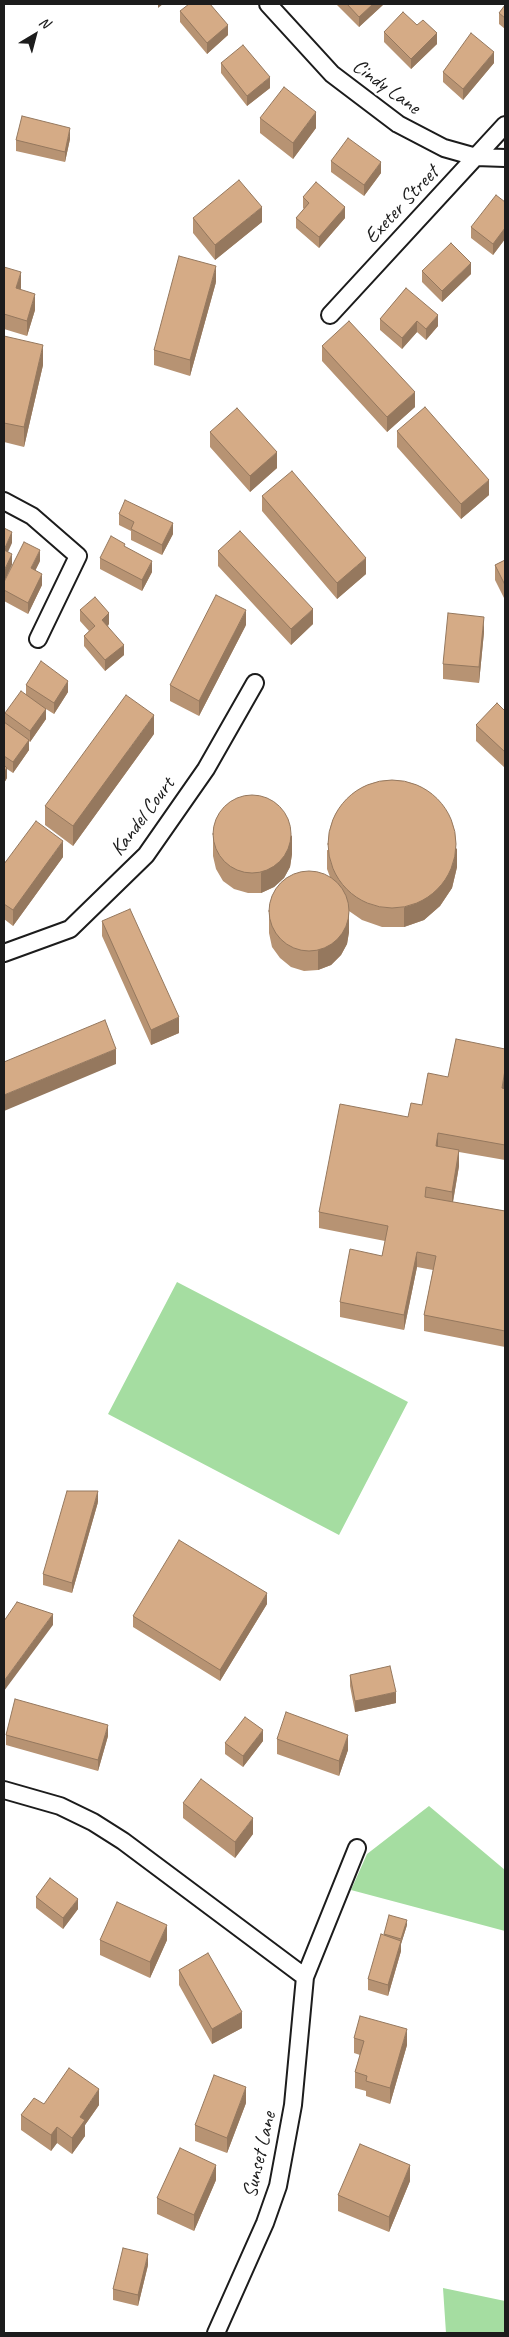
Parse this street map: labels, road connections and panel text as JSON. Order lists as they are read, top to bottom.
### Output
{
  "streets": {
    "street": [
      "Cindy Lane",
      "Exeter Street",
      "Kandel Court",
      "Sunset Lane"
    ]
  },
  "crossings": [
    ["Cindy Lane", "Exeter Street"]
  ],
  "north": "top right"
}
